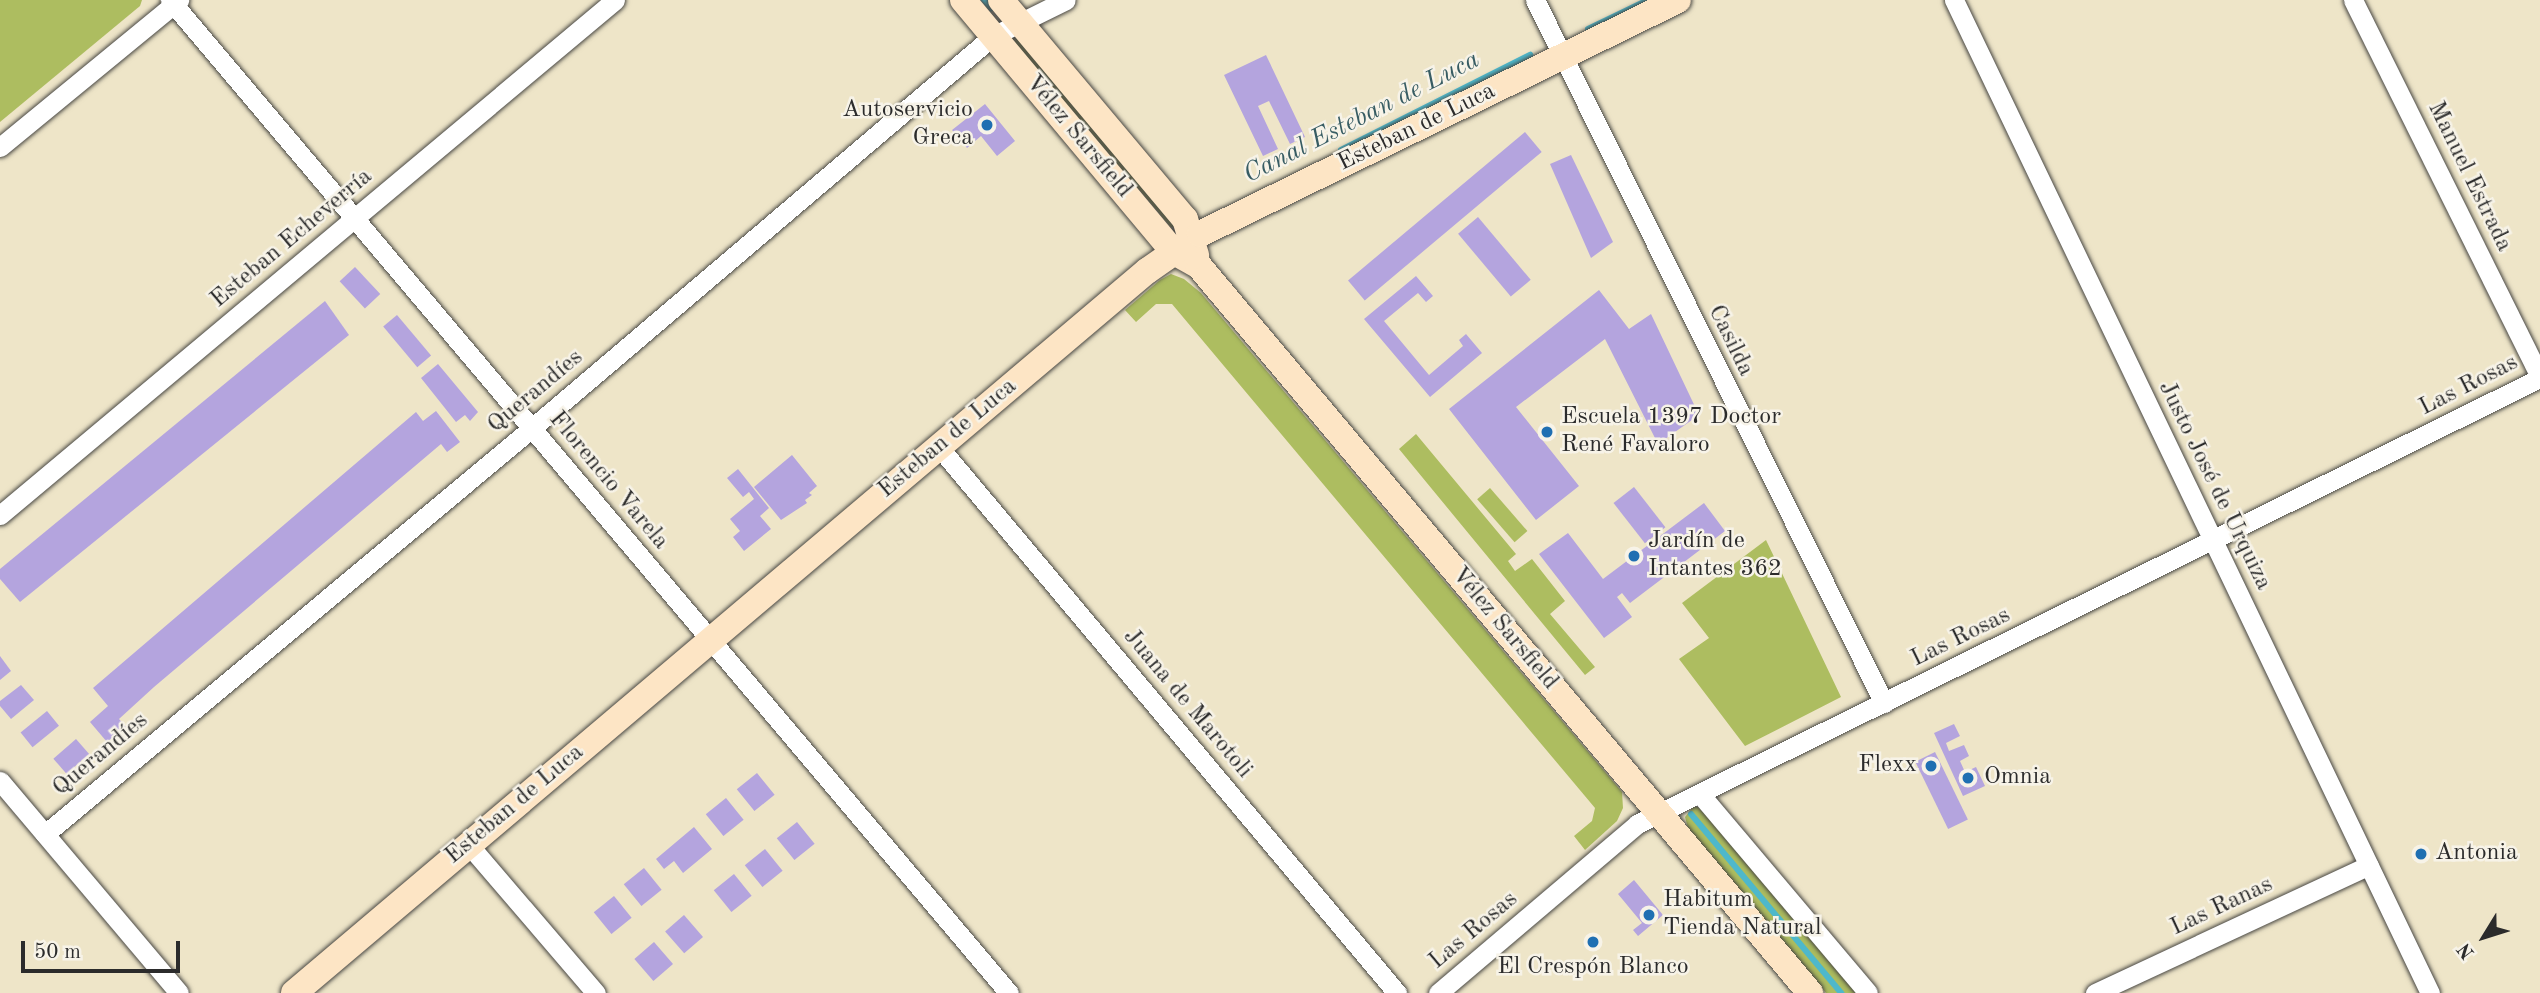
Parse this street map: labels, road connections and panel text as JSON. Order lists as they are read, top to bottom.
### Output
{
  "streets": {
    "street": [
      "Esteban de Luca",
      "Vélez Sarsfield",
      "Manuel Estrada",
      "Esteban Echeverría",
      "Casilda",
      "Las Rosas",
      "Querandíes",
      "Florencio Varela",
      "Justo José de Urquiza",
      "Juana de Marotoli",
      "Las Ranas"
    ]
  },
  "crossings": [
    ["Esteban de Luca", "Vélez Sarsfield"],
    ["Esteban de Luca", "Casilda"],
    ["Esteban de Luca", "Florencio Varela"],
    ["Esteban de Luca", "Juana de Marotoli"],
    ["Vélez Sarsfield", "Las Rosas"],
    ["Vélez Sarsfield", "Querandíes"],
    ["Manuel Estrada", "Las Rosas"],
    ["Esteban Echeverría", "Florencio Varela"],
    ["Casilda", "Las Rosas"],
    ["Las Rosas", "Justo José de Urquiza"],
    ["Querandíes", "Florencio Varela"],
    ["Justo José de Urquiza", "Las Ranas"]
  ],
  "water": ["Canal Esteban de Luca"],
  "places": [
    "Autoservicio Greca",
    "Escuela 1397 Doctor René Favaloro",
    "Jardín de Intantes 362",
    "Flexx",
    "Omnia",
    "Antonia",
    "Habitum Tienda Natural",
    "El Crespón Blanco"
  ],
  "scale_bar": "50 m",
  "north": "bottom left"
}
